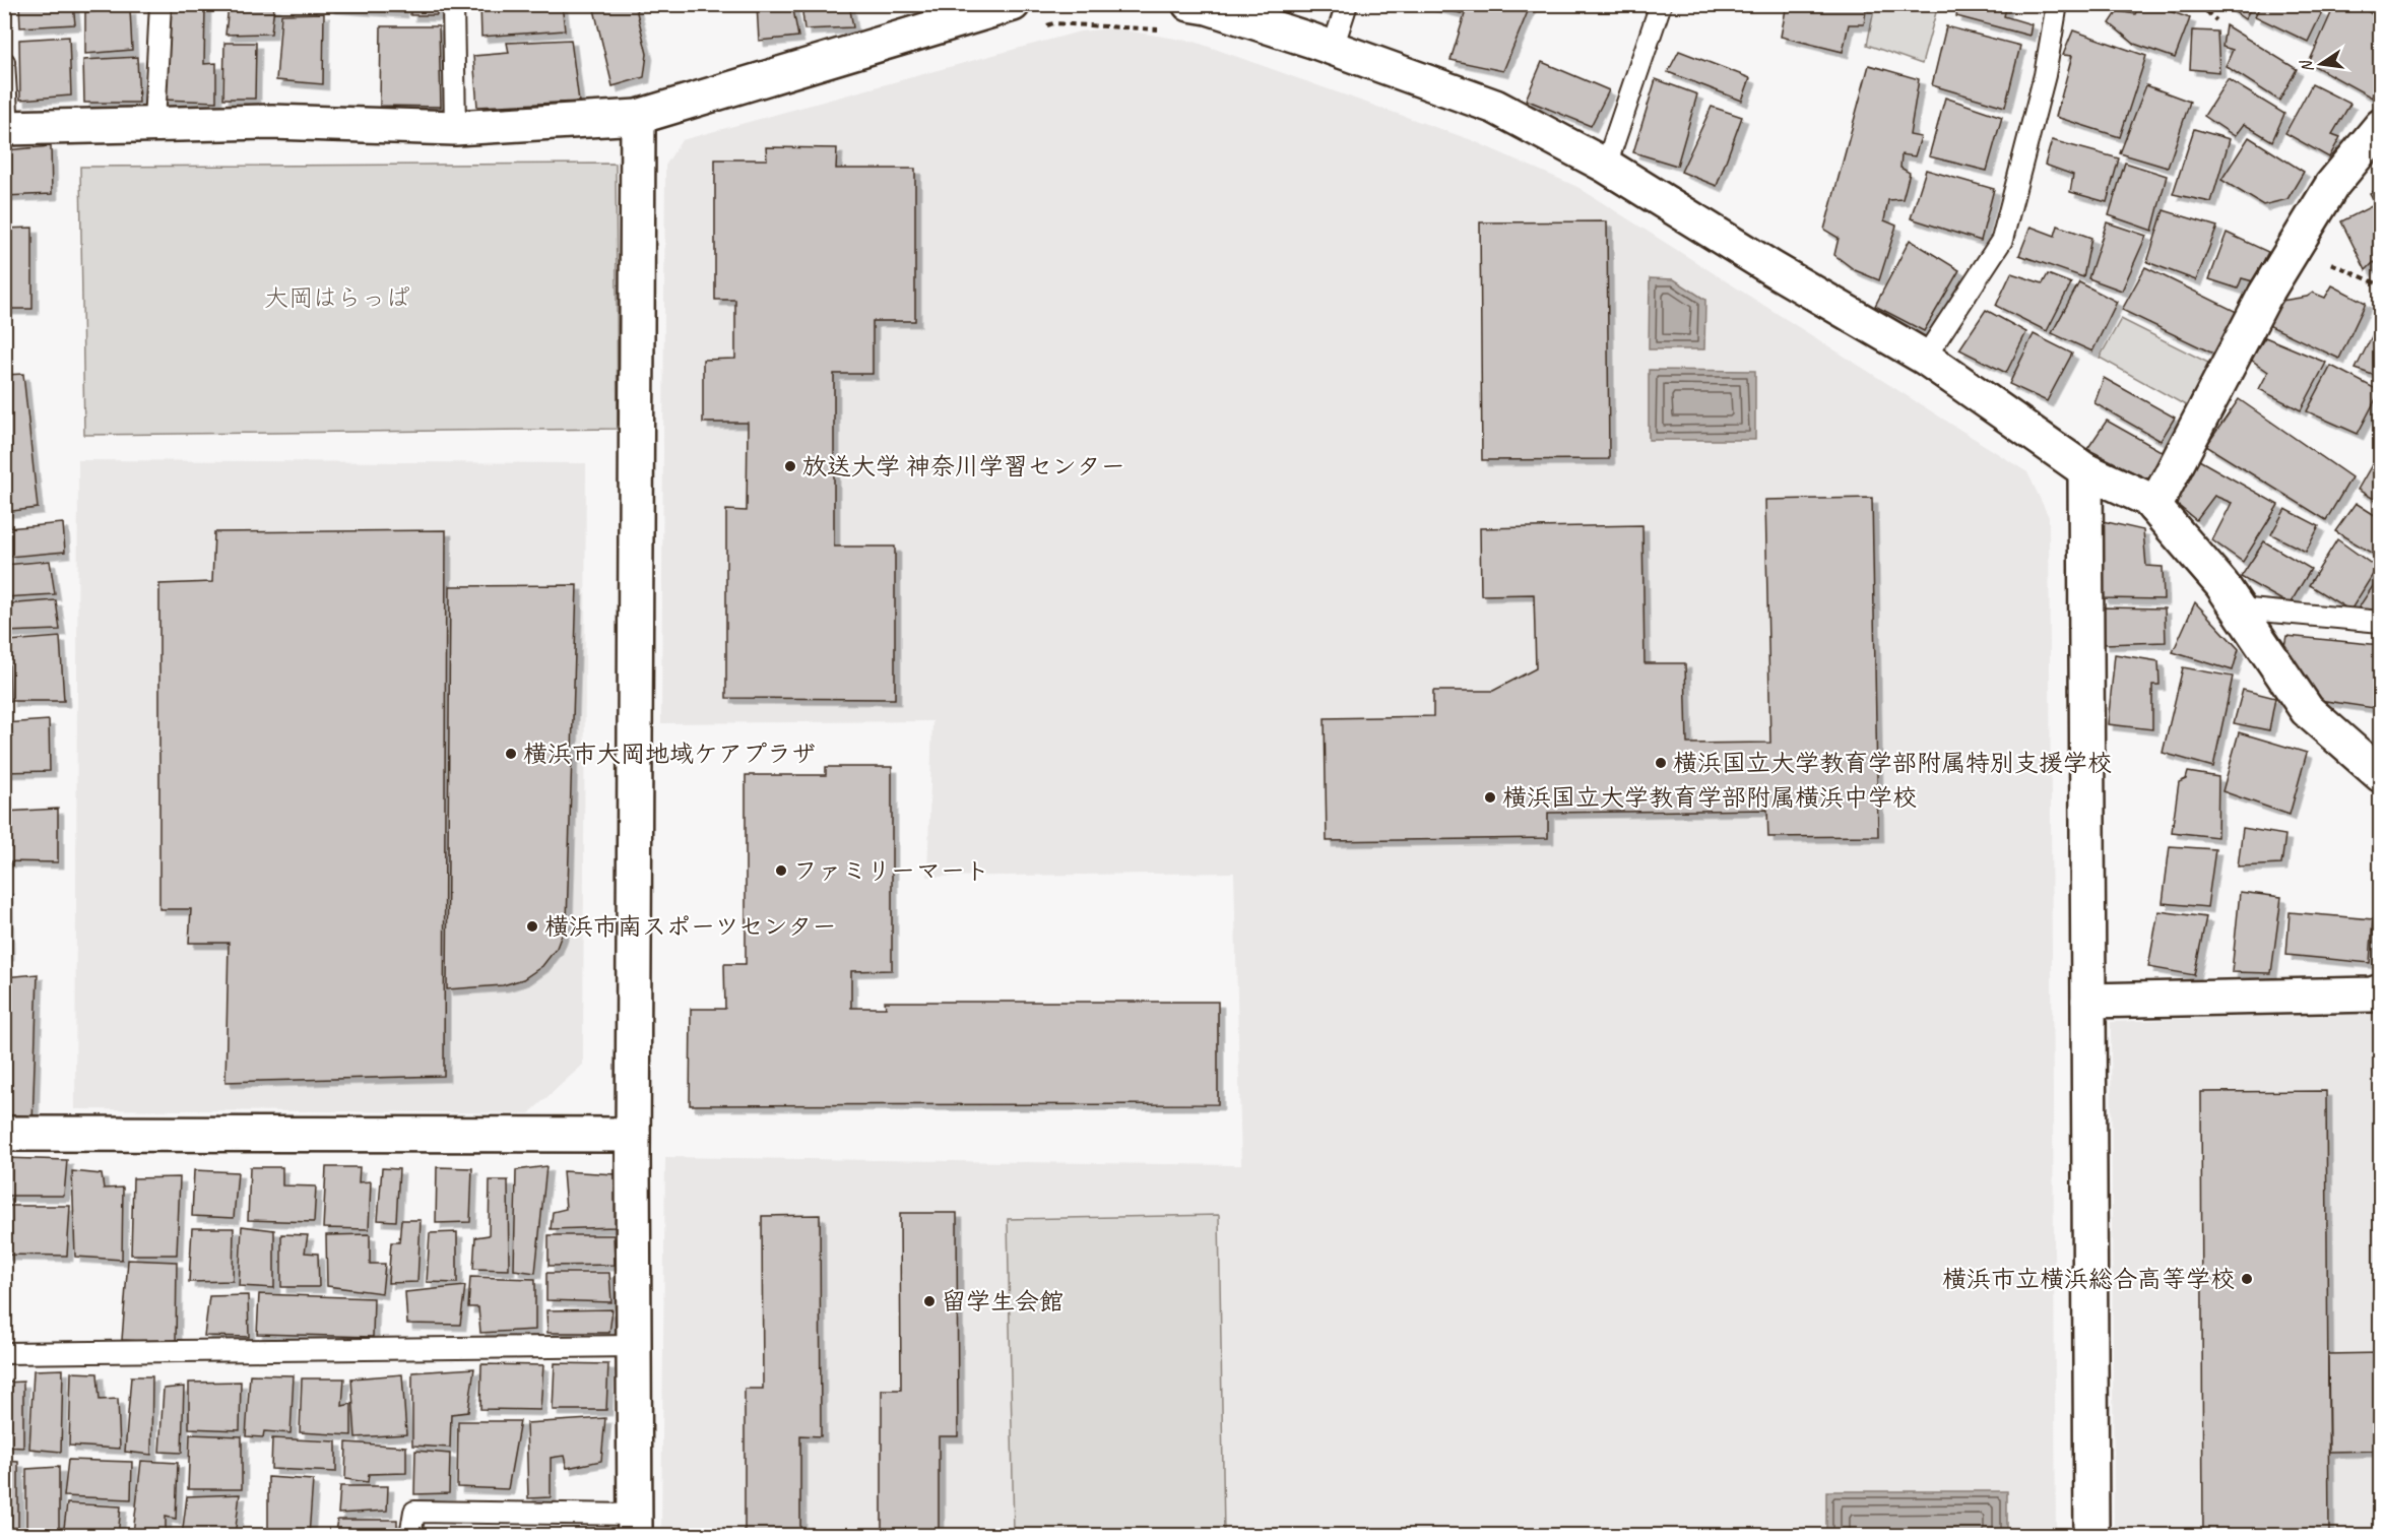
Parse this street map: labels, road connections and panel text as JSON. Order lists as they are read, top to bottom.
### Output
{
  "parks": ["大岡はらっぱ"],
  "places": [
    "放送大学 神奈川学習センター",
    "横浜市大岡地域ケアプラザ",
    "横浜国立大学教育学部附属特別支援学校",
    "横浜国立大学教育学部附属横浜中学校",
    "ファミリーマート",
    "横浜市南スポーツセンター",
    "横浜市立横浜総合高等学校",
    "留学生会館"
  ],
  "north": "left"
}
